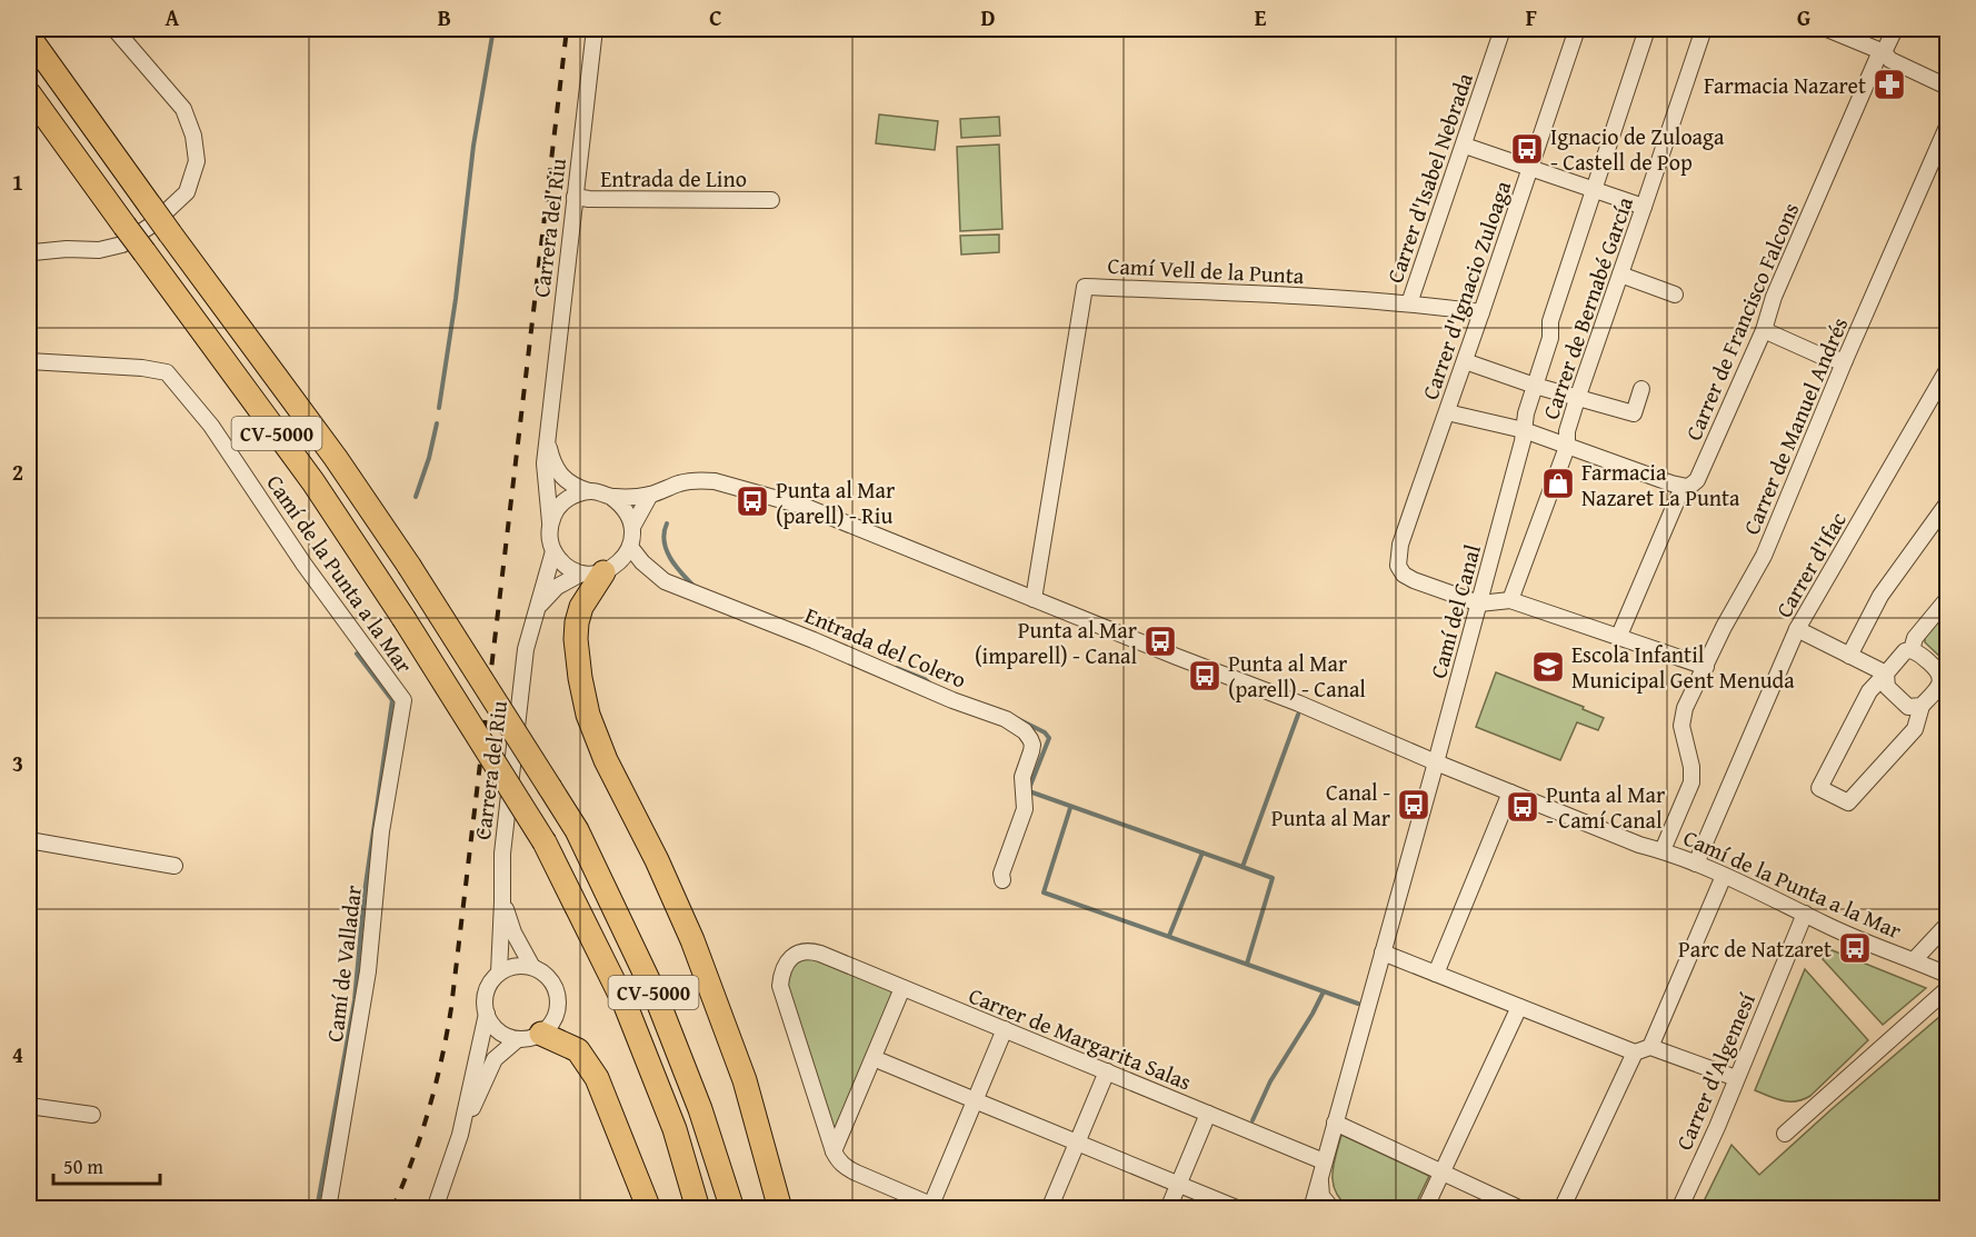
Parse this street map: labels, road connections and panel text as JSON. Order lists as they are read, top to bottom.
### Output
{
  "streets": {
    "highway": ["CV-5000"],
    "street": [
      "Entrada de Lino",
      "Carrer d'Isabel Nebrada",
      "Carrera del Riu",
      "Camí Vell de la Punta",
      "Carrer d'Ignacio Zuloaga",
      "Carrer de Bernabé García",
      "Carrer de Francisco Falcons",
      "Carrer de Manuel Andrés",
      "Carrer d'Ifac",
      "Camí de la Punta a la Mar",
      "Camí del Canal",
      "Entrada del Colero",
      "Camí de Valladar",
      "Carrer de Margarita Salas",
      "Carrer d'Algemesí"
    ]
  },
  "crossings": [
    ["Entrada de Lino", "Carrera del Riu"],
    ["Carrer d'Isabel Nebrada", "Camí Vell de la Punta"],
    ["Carrera del Riu", "Camí de la Punta a la Mar"],
    ["Carrera del Riu", "Entrada del Colero"],
    ["Camí Vell de la Punta", "Carrer d'Ignacio Zuloaga"],
    ["Camí Vell de la Punta", "Camí de la Punta a la Mar"],
    ["Carrer d'Ignacio Zuloaga", "Camí del Canal"],
    ["Carrer de Manuel Andrés", "Camí de la Punta a la Mar"],
    ["Carrer d'Ifac", "Camí de la Punta a la Mar"],
    ["Camí de la Punta a la Mar", "Camí del Canal"],
    ["Camí de la Punta a la Mar", "Entrada del Colero"],
    ["Camí de la Punta a la Mar", "Camí de Valladar"],
    ["Camí de la Punta a la Mar", "Carrer d'Algemesí"],
    ["Camí del Canal", "Carrer de Margarita Salas"]
  ],
  "places": {
    "pharmacy": ["Farmacia Nazaret"],
    "bus stop": [
      "Ignacio de Zuloaga - Castell de Pop",
      "Punta al Mar (parell) - Riu",
      "Punta al Mar (imparell) - Canal",
      "Punta al Mar (parell) - Canal",
      "Canal - Punta al Mar",
      "Punta al Mar - Camí Canal",
      "Parc de Natzaret"
    ],
    "shop": ["Farmacia Nazaret La Punta"],
    "school or university": ["Escola Infantil Municipal Gent Menuda"]
  },
  "scale_bar": "50 m",
  "grid": {
    "columns": [
      "A",
      "B",
      "C",
      "D",
      "E",
      "F",
      "G"
    ],
    "rows": [
      "1",
      "2",
      "3",
      "4"
    ]
  }
}
